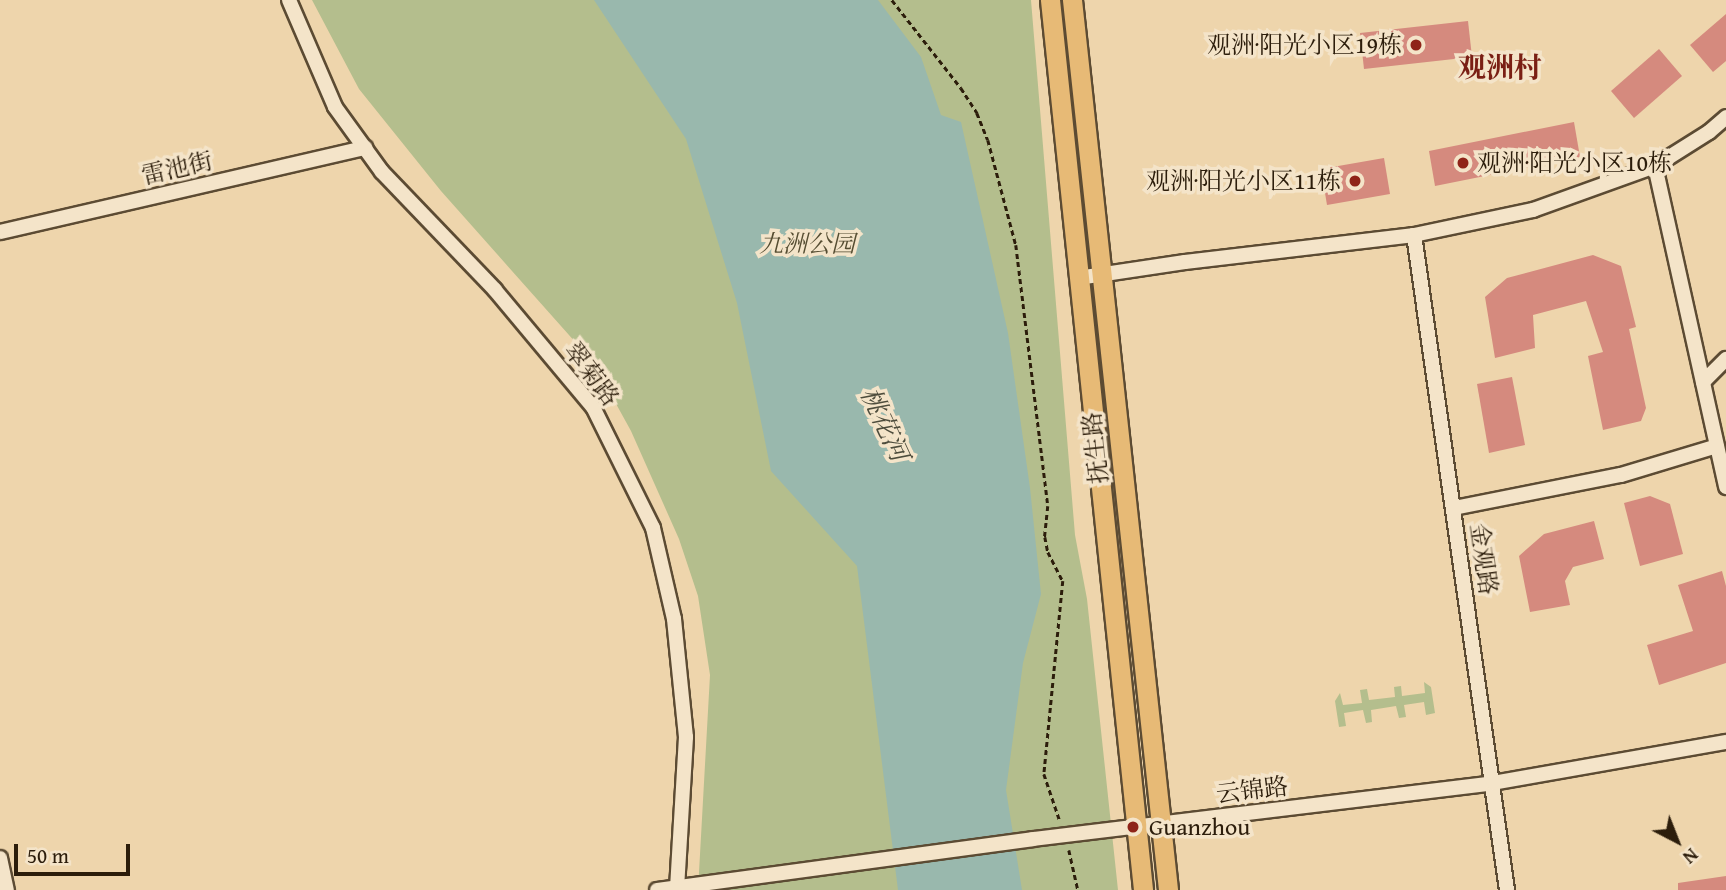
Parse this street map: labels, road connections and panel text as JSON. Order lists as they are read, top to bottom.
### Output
{
  "streets": {
    "main road": ["抚生路"],
    "street": [
      "雷池街",
      "翠菊路",
      "金观路",
      "云锦路"
    ]
  },
  "crossings": [
    ["雷池街", "翠菊路"],
    ["翠菊路", "云锦路"],
    ["抚生路", "云锦路"],
    ["金观路", "云锦路"]
  ],
  "districts": ["观洲村"],
  "water": ["桃花河"],
  "parks": ["九洲公园"],
  "places": [
    "观洲·阳光小区19栋",
    "观洲·阳光小区10栋",
    "观洲·阳光小区11栋",
    "Guanzhou"
  ],
  "scale_bar": "50 m",
  "north": "bottom right"
}
